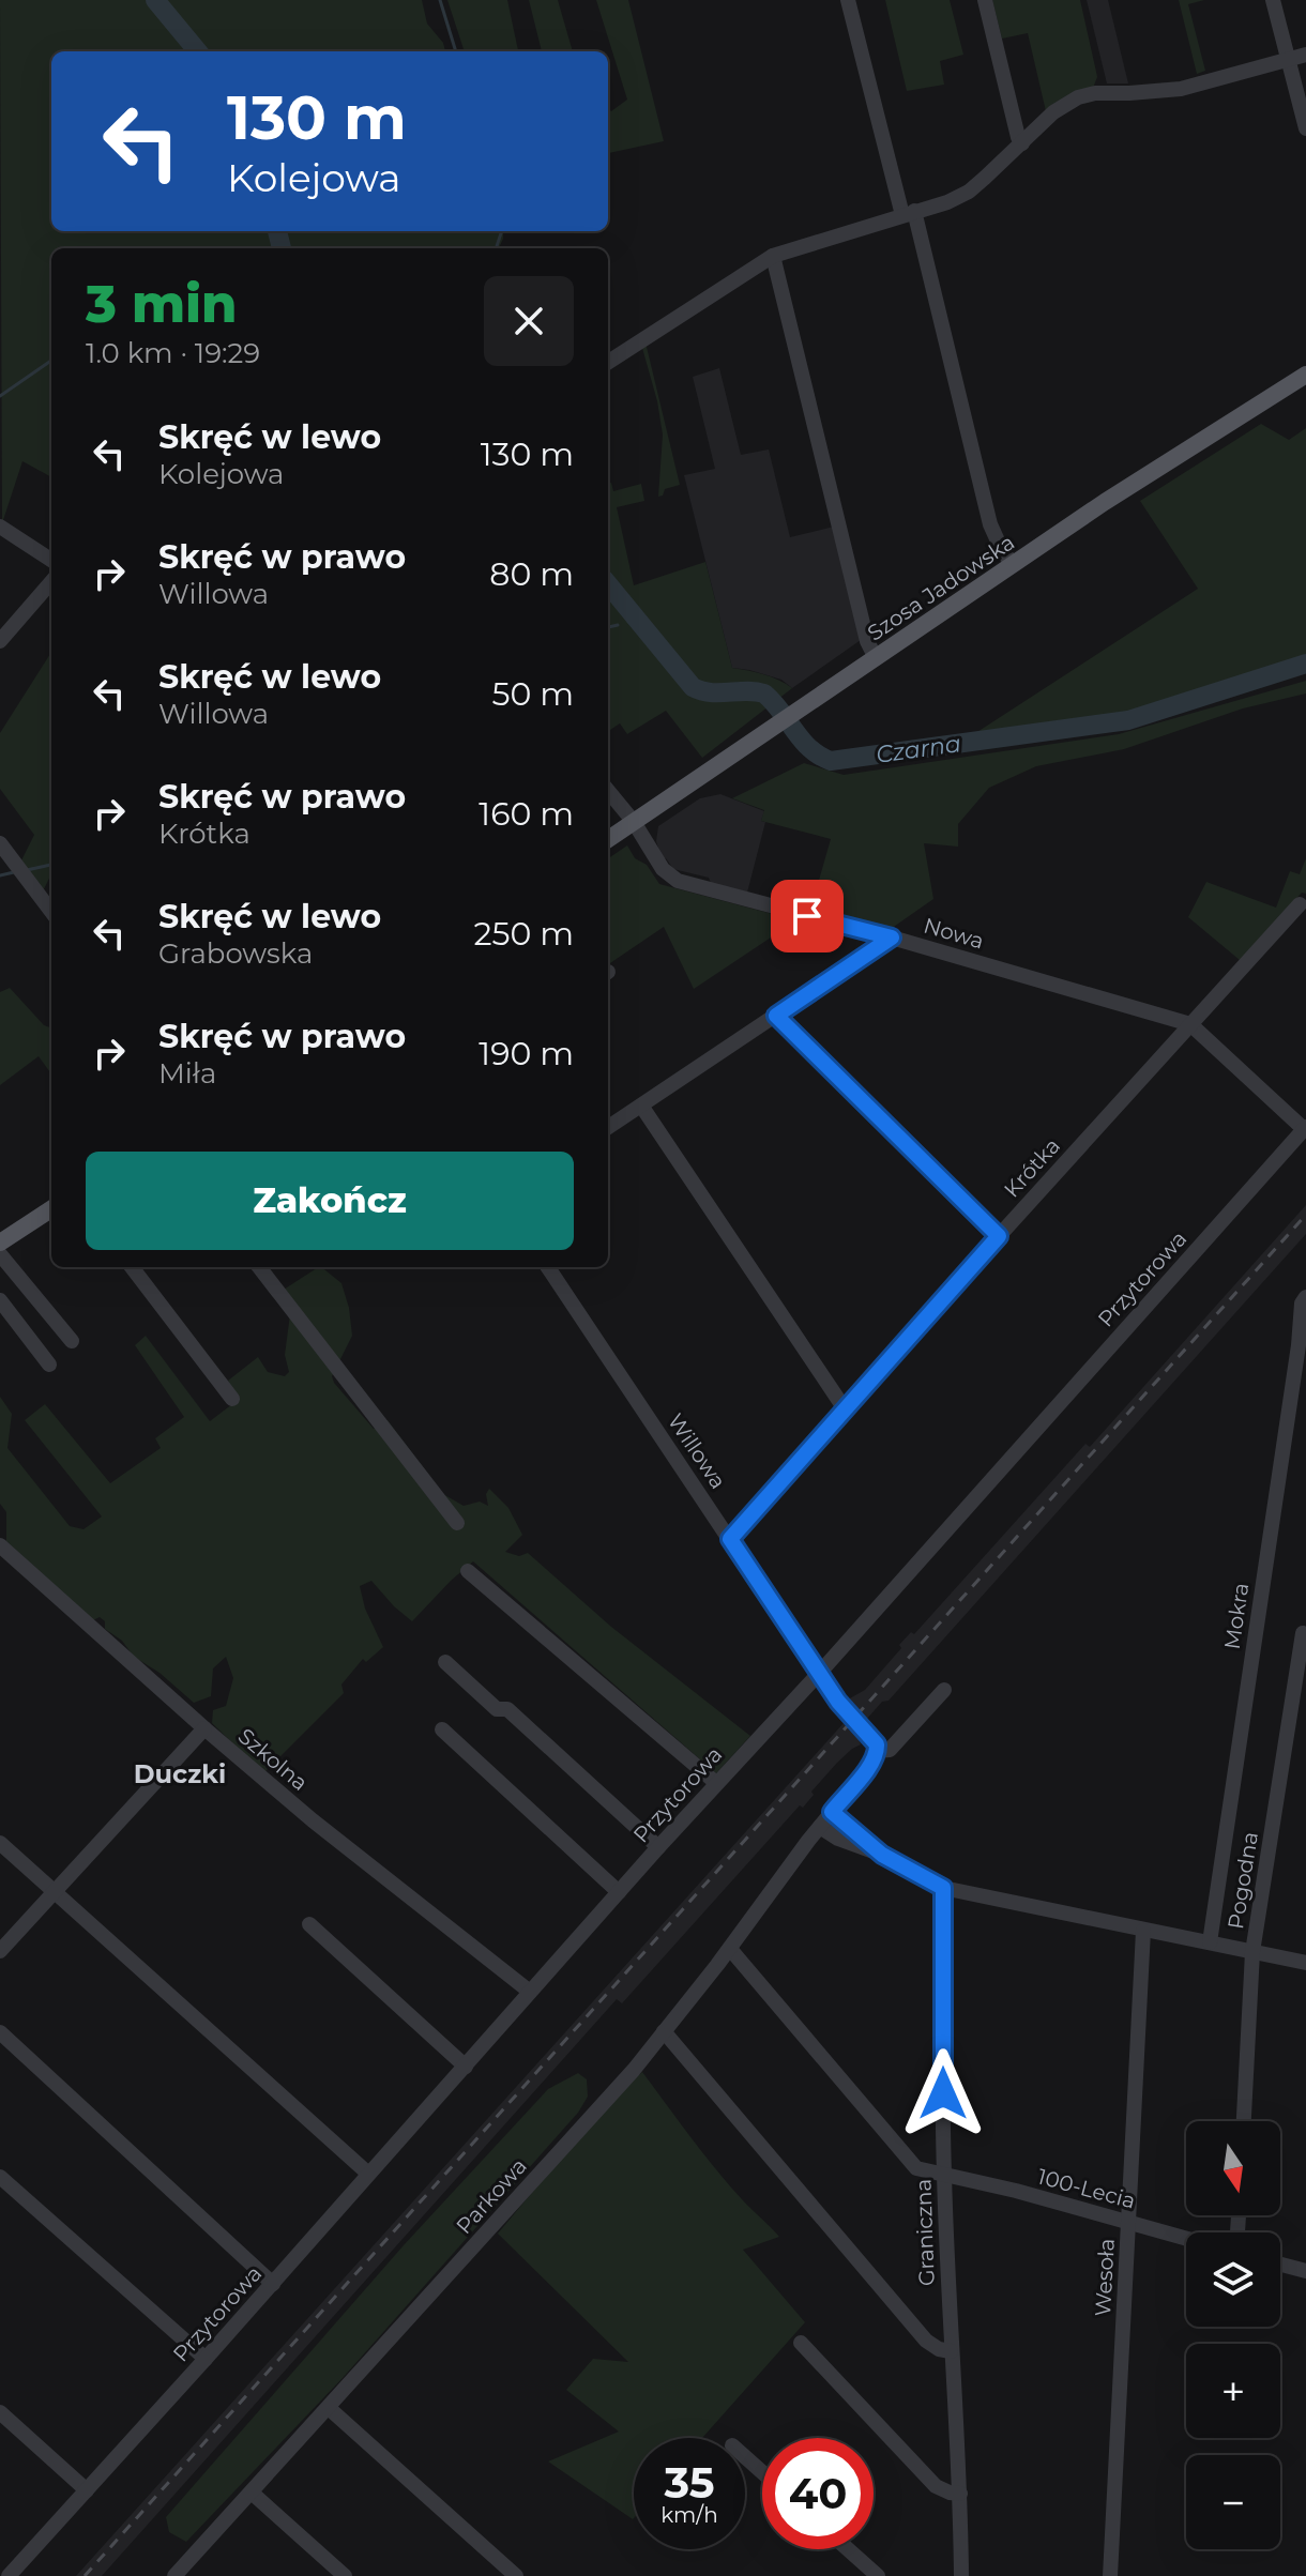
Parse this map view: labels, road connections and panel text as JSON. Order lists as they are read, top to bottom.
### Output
{
  "streets": {
    "main road": ["Szosa Jadowska"],
    "street": [
      "Nowa",
      "Krótka",
      "Przytorowa",
      "Willowa",
      "Mokra",
      "Szkolna",
      "Pogodna",
      "100-Lecia",
      "Parkowa",
      "Graniczna",
      "Wesoła"
    ]
  },
  "crossings": [
    ["Szosa Jadowska", "Nowa"],
    ["Nowa", "Krótka"],
    ["Nowa", "Przytorowa"],
    ["Krótka", "Przytorowa"],
    ["Krótka", "Willowa"],
    ["Przytorowa", "Willowa"],
    ["Przytorowa", "Szkolna"],
    ["100-Lecia", "Parkowa"],
    ["100-Lecia", "Graniczna"],
    ["100-Lecia", "Wesoła"]
  ],
  "districts": ["Duczki"],
  "water": ["Czarna"],
  "north": "bottom",
  "page": {
    "turn": ["130 m", "Kolejowa"],
    "heading": ["3 min", "1.0 km · 19:29"],
    "list": [
      {
        "name": "Skręć w lewo",
        "note": "Kolejowa",
        "value": "130 m"
      },
      {
        "name": "Skręć w prawo",
        "note": "Willowa",
        "value": "80 m"
      },
      {
        "name": "Skręć w lewo",
        "note": "Willowa",
        "value": "50 m"
      },
      {
        "name": "Skręć w prawo",
        "note": "Krótka",
        "value": "160 m"
      },
      {
        "name": "Skręć w lewo",
        "note": "Grabowska",
        "value": "250 m"
      },
      {
        "name": "Skręć w prawo",
        "note": "Miła",
        "value": "190 m"
      }
    ],
    "buttons": "Zakończ",
    "map_buttons": ["+", "−"],
    "speed": "35 km/h",
    "limit": "40"
  }
}
